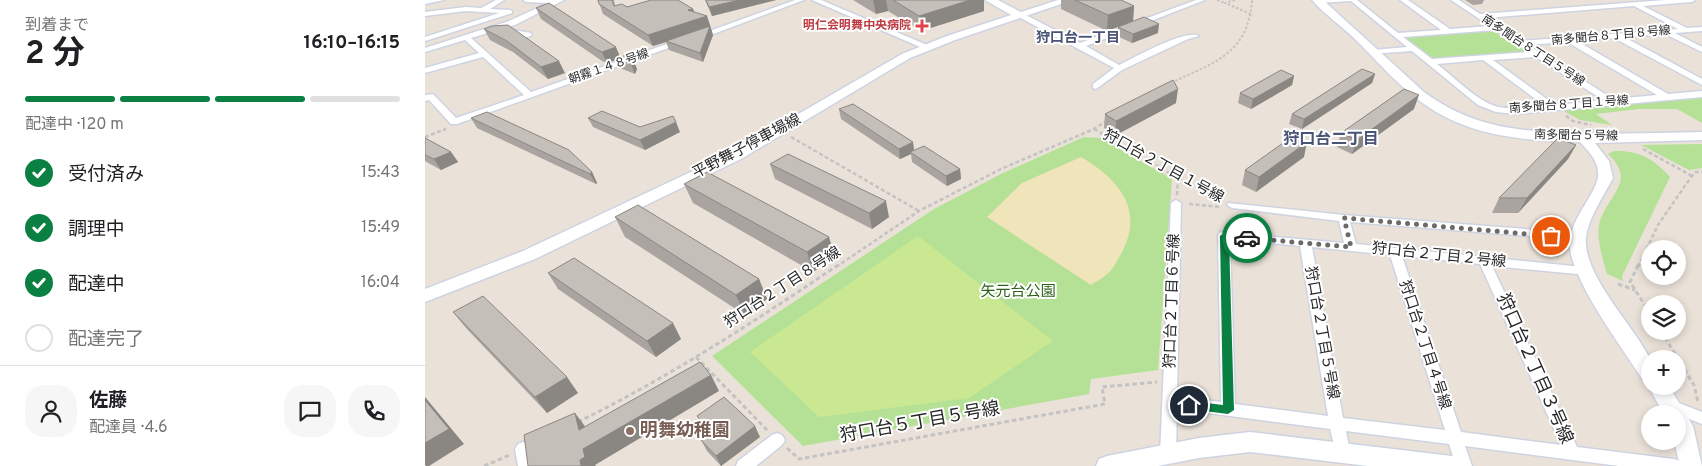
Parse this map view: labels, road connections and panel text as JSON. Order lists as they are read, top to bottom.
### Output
{
  "streets": {
    "main road": ["南多聞台５号線", "平野舞子停車場線"],
    "street": [
      "南多聞台８丁目８号線",
      "南多聞台８丁目５号線",
      "朝霧１４８号線",
      "南多聞台８丁目１号線",
      "狩口台２丁目１号線",
      "狩口台２丁目２号線",
      "狩口台２丁目６号線",
      "狩口台２丁目５号線",
      "狩口台２丁目４号線",
      "狩口台２丁目３号線"
    ],
    "path": ["狩口台２丁目８号線", "狩口台５丁目５号線"]
  },
  "crossings": [
    ["南多聞台８丁目８号線", "南多聞台８丁目５号線"],
    ["南多聞台８丁目５号線", "南多聞台８丁目１号線"],
    ["狩口台２丁目１号線", "狩口台２丁目８号線"],
    ["狩口台２丁目１号線", "狩口台２丁目６号線"],
    ["狩口台２丁目２号線", "狩口台２丁目５号線"],
    ["狩口台２丁目２号線", "狩口台２丁目４号線"],
    ["狩口台２丁目２号線", "狩口台２丁目３号線"],
    ["狩口台２丁目８号線", "狩口台５丁目５号線"],
    ["狩口台２丁目６号線", "狩口台５丁目５号線"]
  ],
  "districts": ["狩口台一丁目", "狩口台二丁目"],
  "parks": ["矢元台公園"],
  "places": {
    "health": ["明仁会明舞中央病院"],
    "other": ["明舞幼稚園"]
  },
  "page": {
    "heading": ["2 分", "到着まで", "16:10–16:15"],
    "panel": ["佐藤", "配達員 · 4.6"],
    "bar": "配達中 · 120 m",
    "list": [
      ["受付済み", "15:43"],
      ["調理中", "15:49"],
      ["配達中", "16:04"],
      "配達完了"
    ],
    "map_buttons": ["+", "−"]
  }
}
